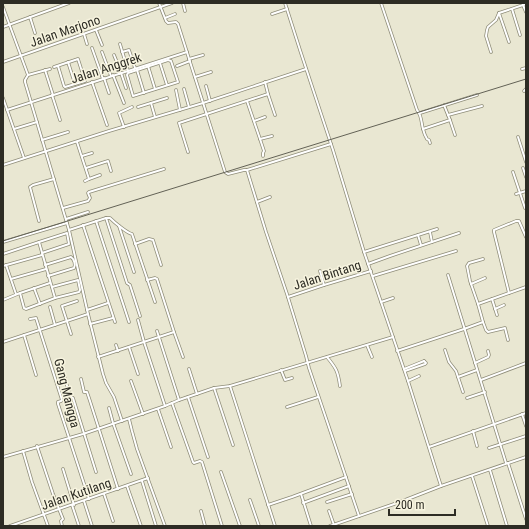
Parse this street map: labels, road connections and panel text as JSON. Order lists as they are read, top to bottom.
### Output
{
  "streets": {
    "street": [
      "Jalan Marjono",
      "Jalan Anggrek",
      "Jalan Bintang",
      "Gang Mangga",
      "Jalan Kutilang"
    ]
  },
  "scale_bar": "200 m"
}
